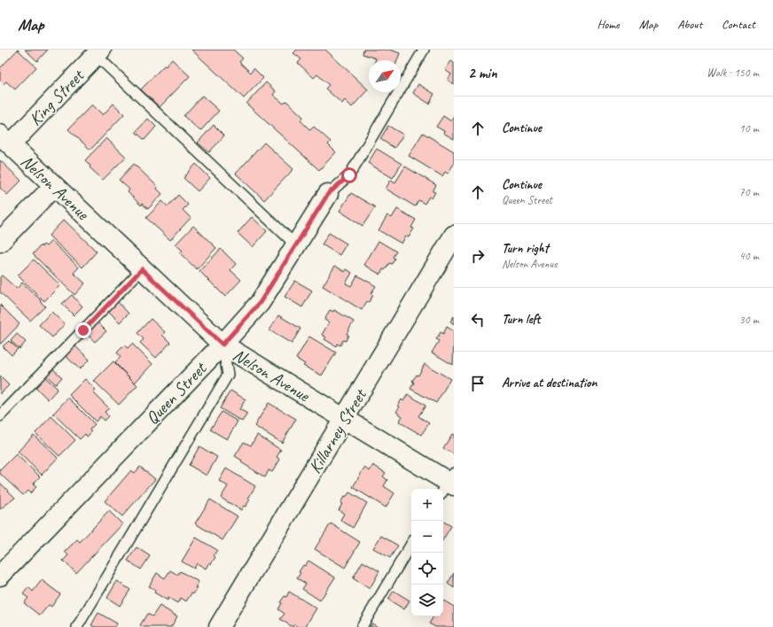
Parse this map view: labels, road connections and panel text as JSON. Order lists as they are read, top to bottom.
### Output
{
  "streets": {
    "street": [
      "King Street",
      "Nelson Avenue",
      "Queen Street",
      "Killarney Street"
    ]
  },
  "crossings": [
    ["King Street", "Nelson Avenue"],
    ["Nelson Avenue", "Queen Street"],
    ["Nelson Avenue", "Killarney Street"]
  ],
  "north": "top right",
  "page": {
    "header": "Map",
    "nav": [
      "Home",
      "Map",
      "About",
      "Contact"
    ],
    "heading": ["2 min", "Walk · 150 m"],
    "list": [
      ["Continue", "10 m"],
      ["Continue", "Queen Street", "70 m"],
      ["Turn right", "Nelson Avenue", "40 m"],
      ["Turn left", "30 m"],
      "Arrive at destination"
    ],
    "map_buttons": ["+", "−"]
  }
}
